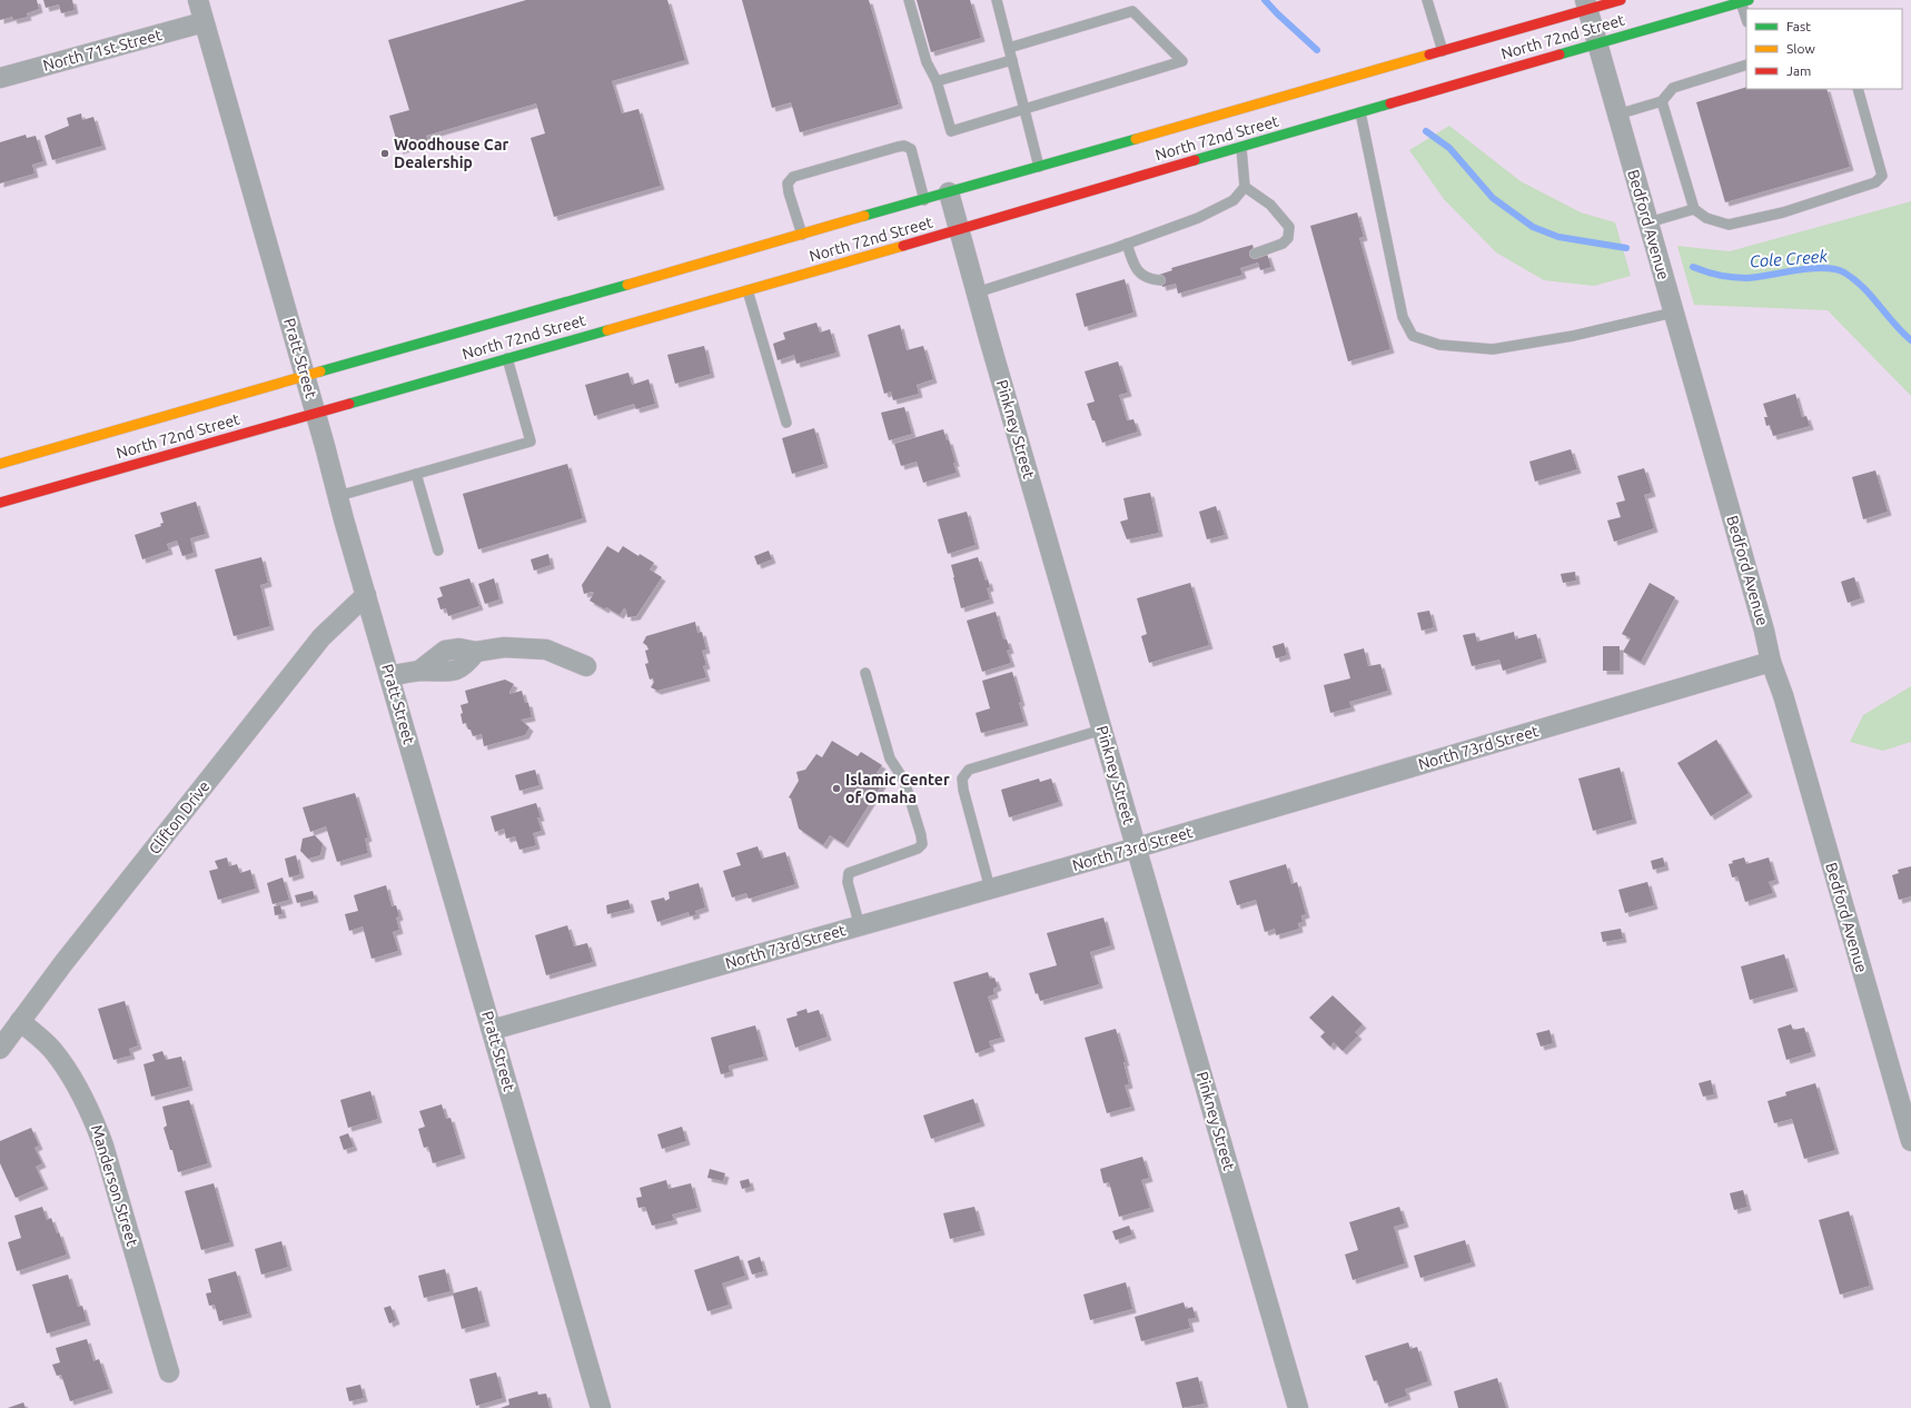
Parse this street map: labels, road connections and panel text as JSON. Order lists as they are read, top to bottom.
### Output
{
  "streets": {
    "main road": ["North 72nd Street"],
    "street": [
      "North 71st Street",
      "Bedford Avenue",
      "Pratt Street",
      "Pinkney Street",
      "North 73rd Street",
      "Clifton Drive",
      "Manderson Street"
    ]
  },
  "crossings": [
    ["North 72nd Street", "Bedford Avenue"],
    ["North 72nd Street", "Pratt Street"],
    ["North 72nd Street", "Pinkney Street"],
    ["North 71st Street", "Pratt Street"],
    ["Bedford Avenue", "North 73rd Street"],
    ["Pratt Street", "North 73rd Street"],
    ["Pratt Street", "Clifton Drive"],
    ["Pinkney Street", "North 73rd Street"],
    ["Clifton Drive", "Manderson Street"]
  ],
  "water": ["Cole Creek"],
  "places": ["Woodhouse Car Dealership", "Islamic Center of Omaha"],
  "legend": ["Fast", "Slow", "Jam"]
}
